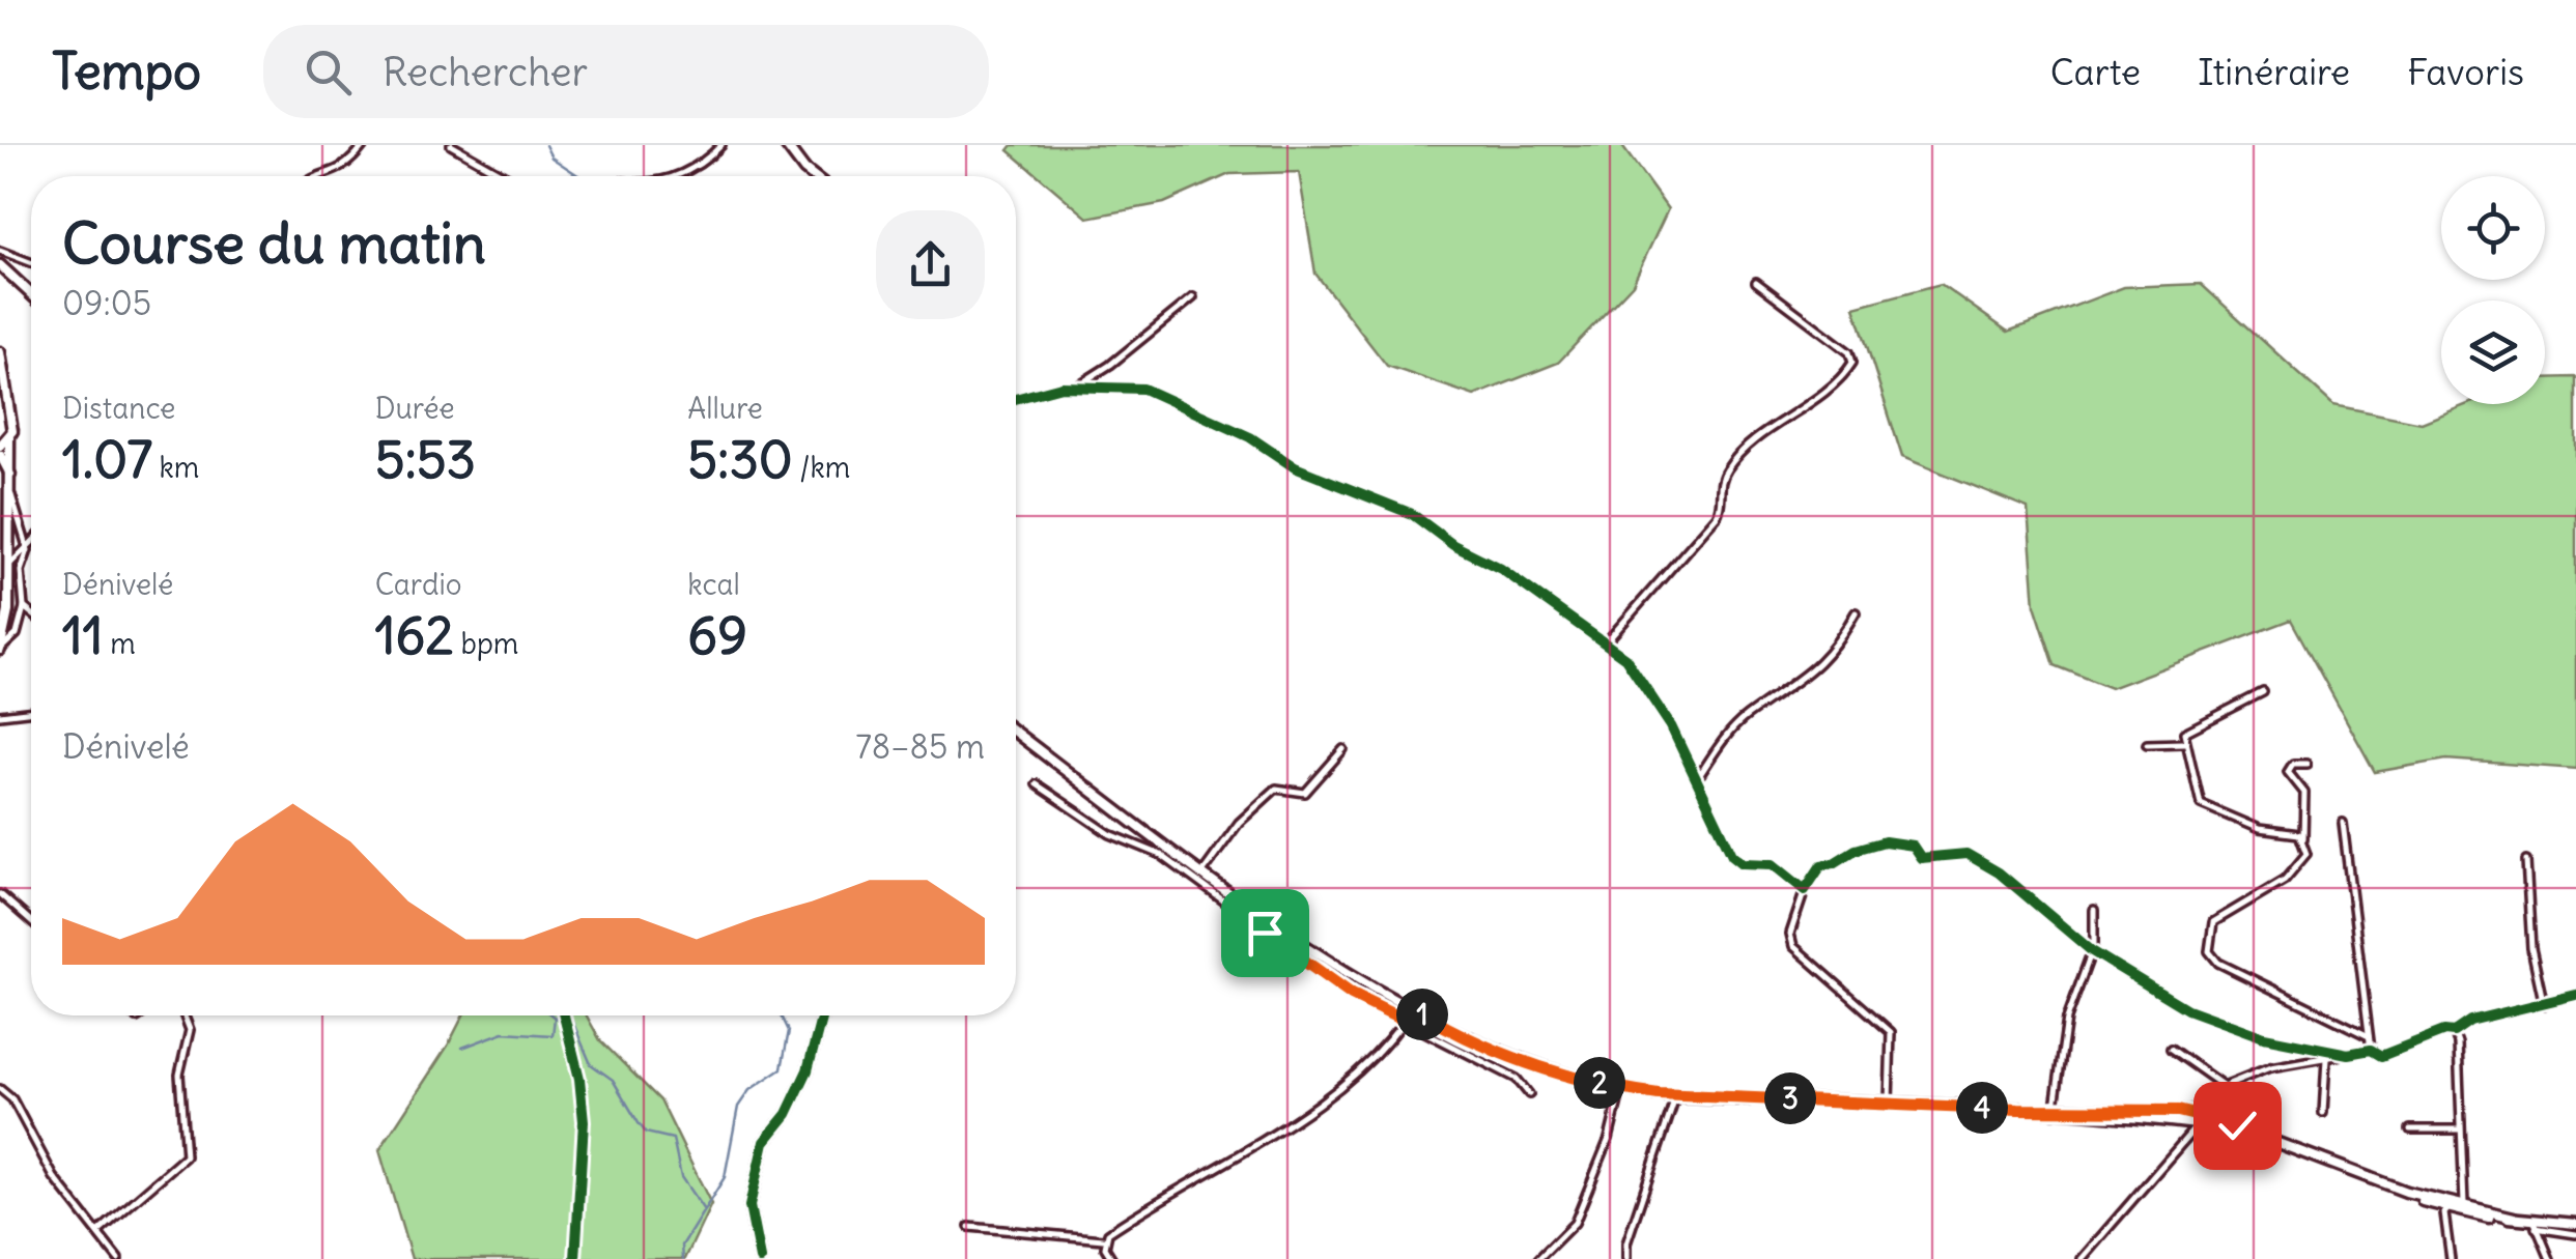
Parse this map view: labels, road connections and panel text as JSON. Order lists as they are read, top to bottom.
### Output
{
  "page": {
    "header": "Tempo",
    "search": "Rechercher",
    "nav": ["Carte", "Itinéraire", "Favoris"],
    "heading": ["Course du matin", "09:05"],
    "stats": [
      ["Distance", "1.07 km"],
      ["Durée", "5:53"],
      ["Allure", "5:30 /km"],
      ["Dénivelé", "11 m"],
      ["Cardio", "162 bpm"],
      ["kcal", "69"]
    ],
    "chart": ["Dénivelé", "78–85 m"],
    "pins": [
      "1",
      "2",
      "3",
      "4"
    ]
  }
}
